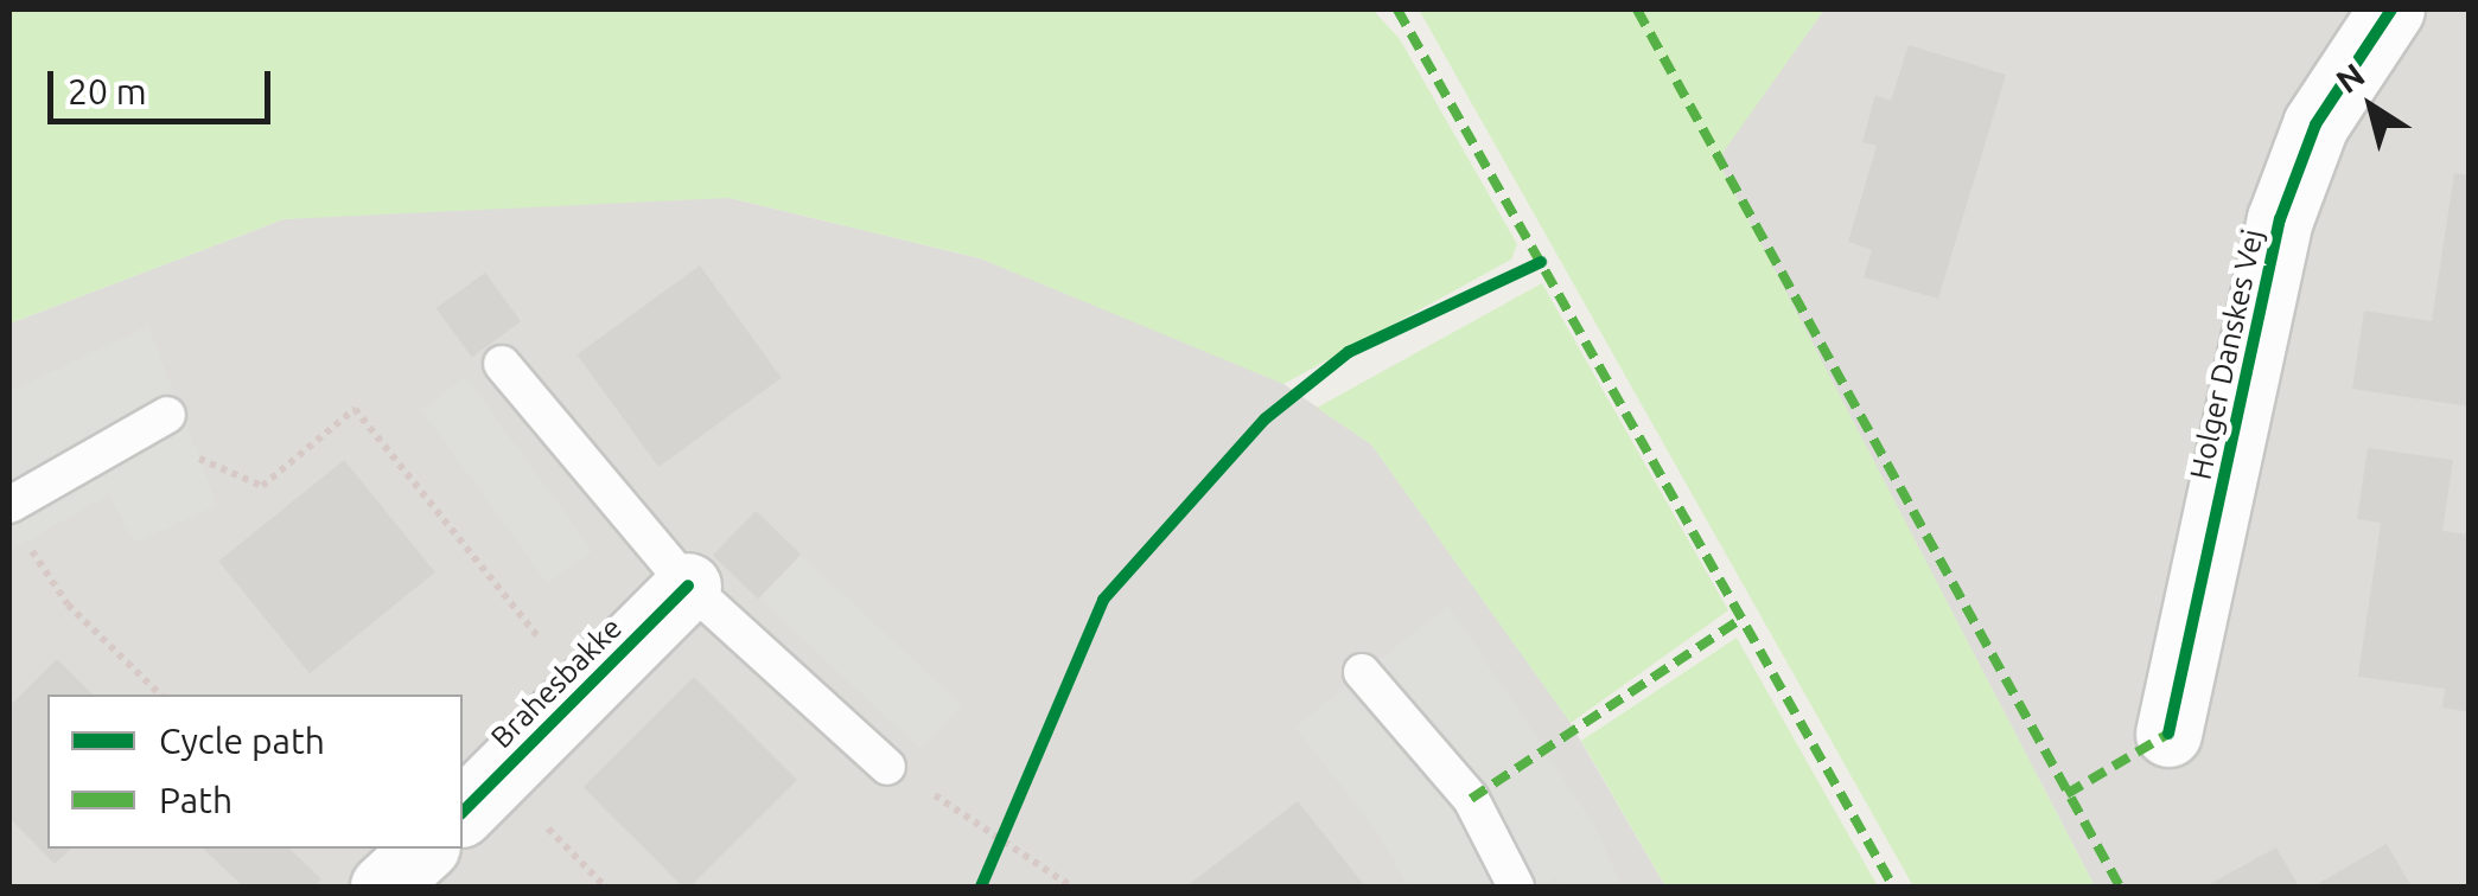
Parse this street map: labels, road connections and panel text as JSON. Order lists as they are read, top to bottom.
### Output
{
  "streets": {
    "street": ["Holger Danskes Vej", "Brahesbakke"]
  },
  "legend": ["Cycle path", "Path"],
  "scale_bar": "20 m",
  "north": "top left"
}
